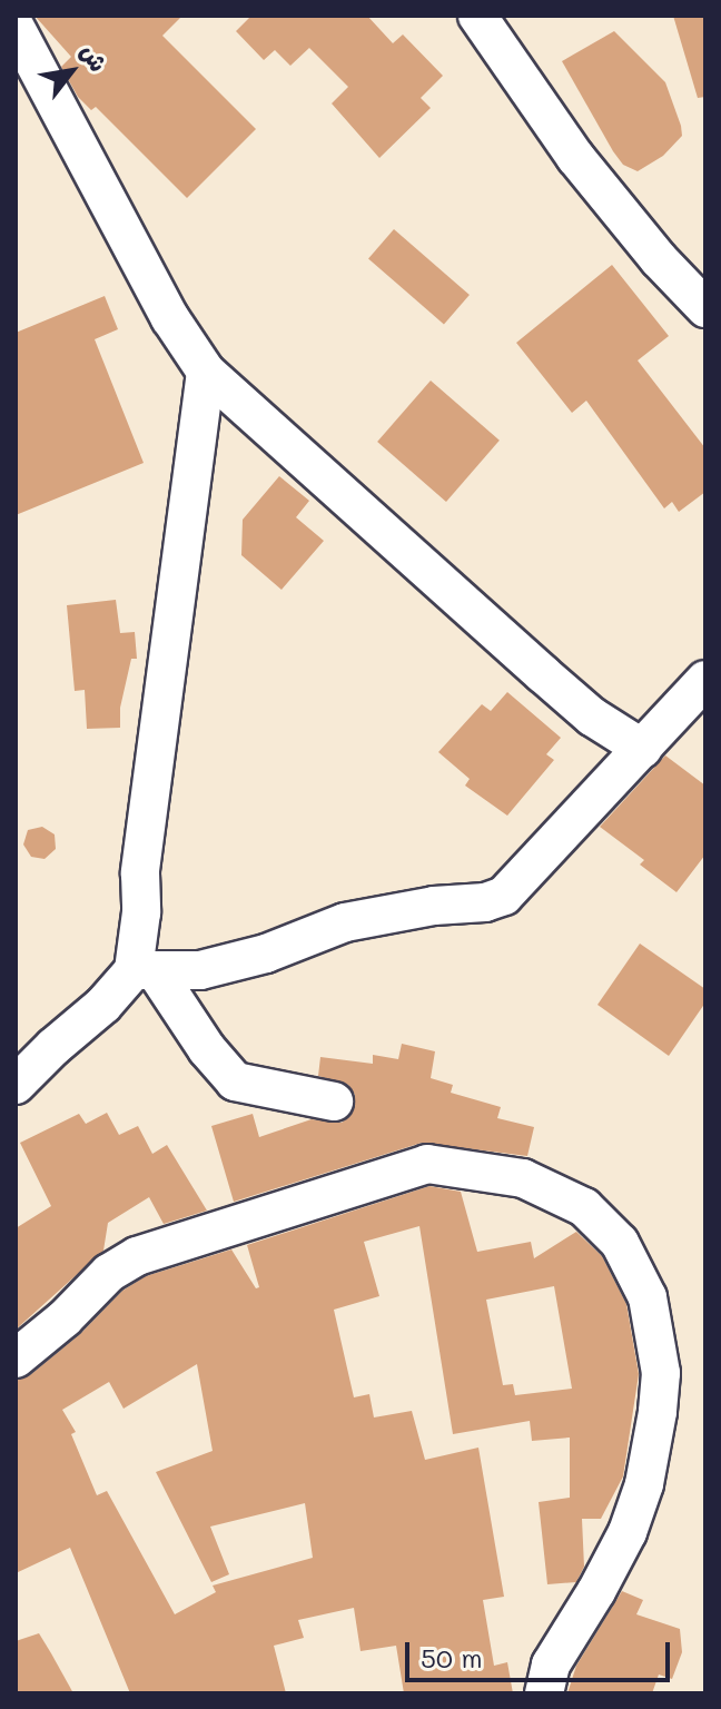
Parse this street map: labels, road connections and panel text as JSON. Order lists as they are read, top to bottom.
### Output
{
  "scale_bar": "50 m",
  "north": "top right"
}
